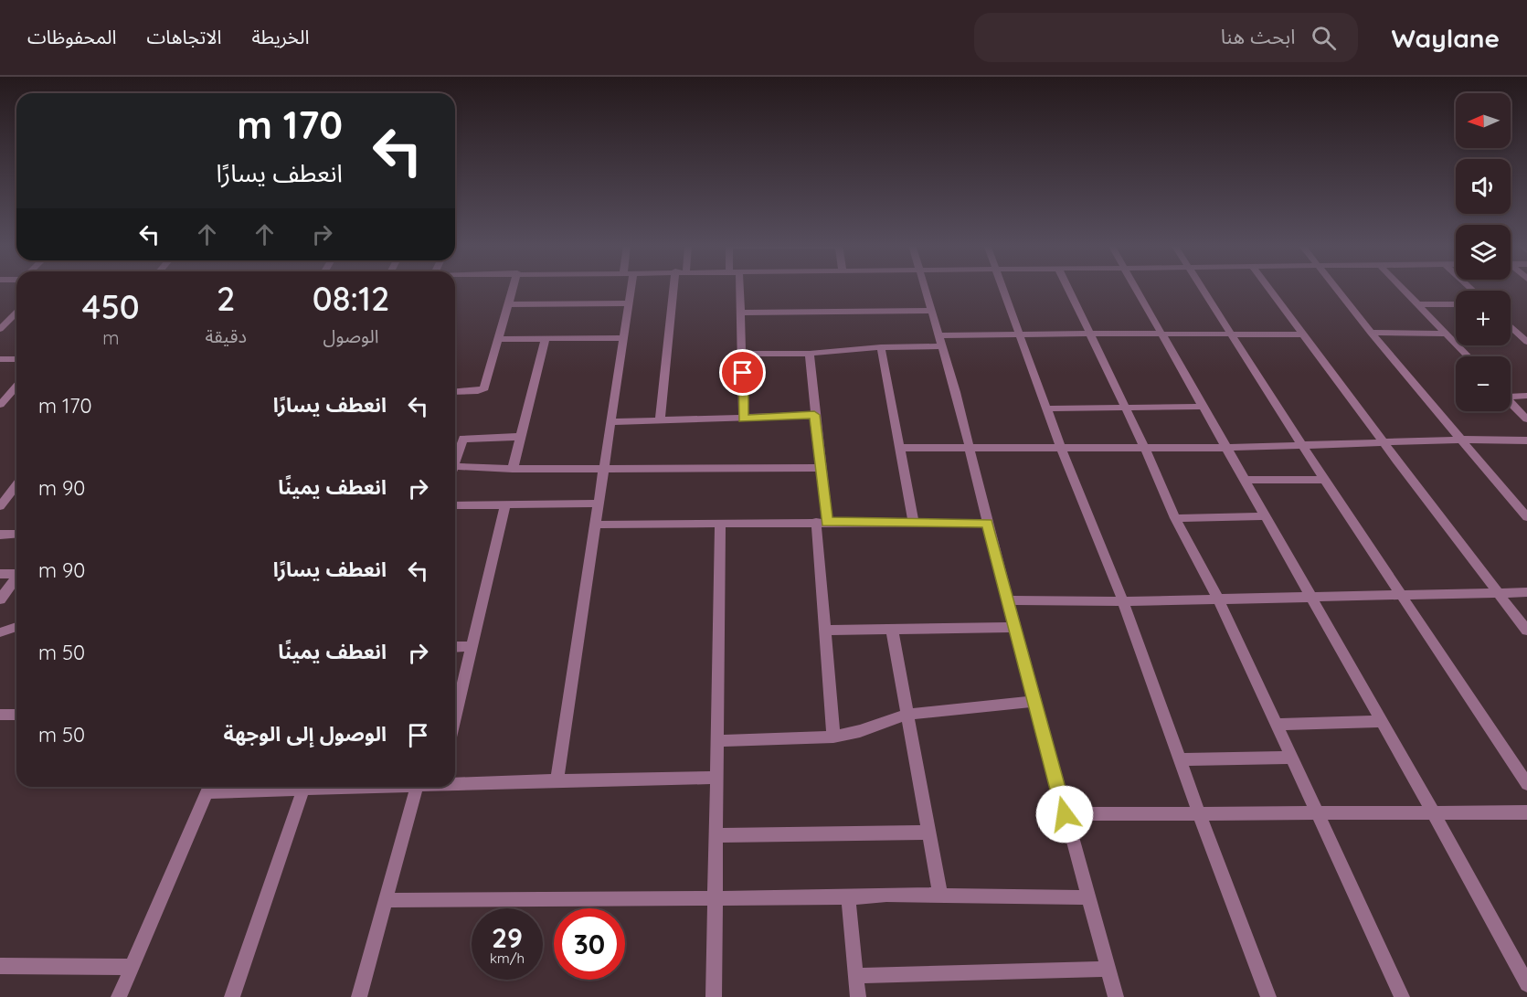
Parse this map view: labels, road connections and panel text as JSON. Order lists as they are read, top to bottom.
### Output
{
  "north": "left",
  "page": {
    "header": "Waylane",
    "search": "ابحث هنا",
    "nav": ["الخريطة", "الاتجاهات", "المحفوظات"],
    "map_buttons": ["+", "−"],
    "turn": ["170 m", "انعطف يسارًا"],
    "eta": [
      "08:12",
      "الوصول",
      "2",
      "دقيقة",
      "450",
      "m"
    ],
    "list": [
      {
        "name": "انعطف يسارًا",
        "value": "170 m"
      },
      {
        "name": "انعطف يمينًا",
        "value": "90 m"
      },
      {
        "name": "انعطف يسارًا",
        "value": "90 m"
      },
      {
        "name": "انعطف يمينًا",
        "value": "50 m"
      },
      {
        "name": "الوصول إلى الوجهة",
        "value": "50 m"
      }
    ],
    "speed": "29 km/h",
    "limit": "30"
  }
}
